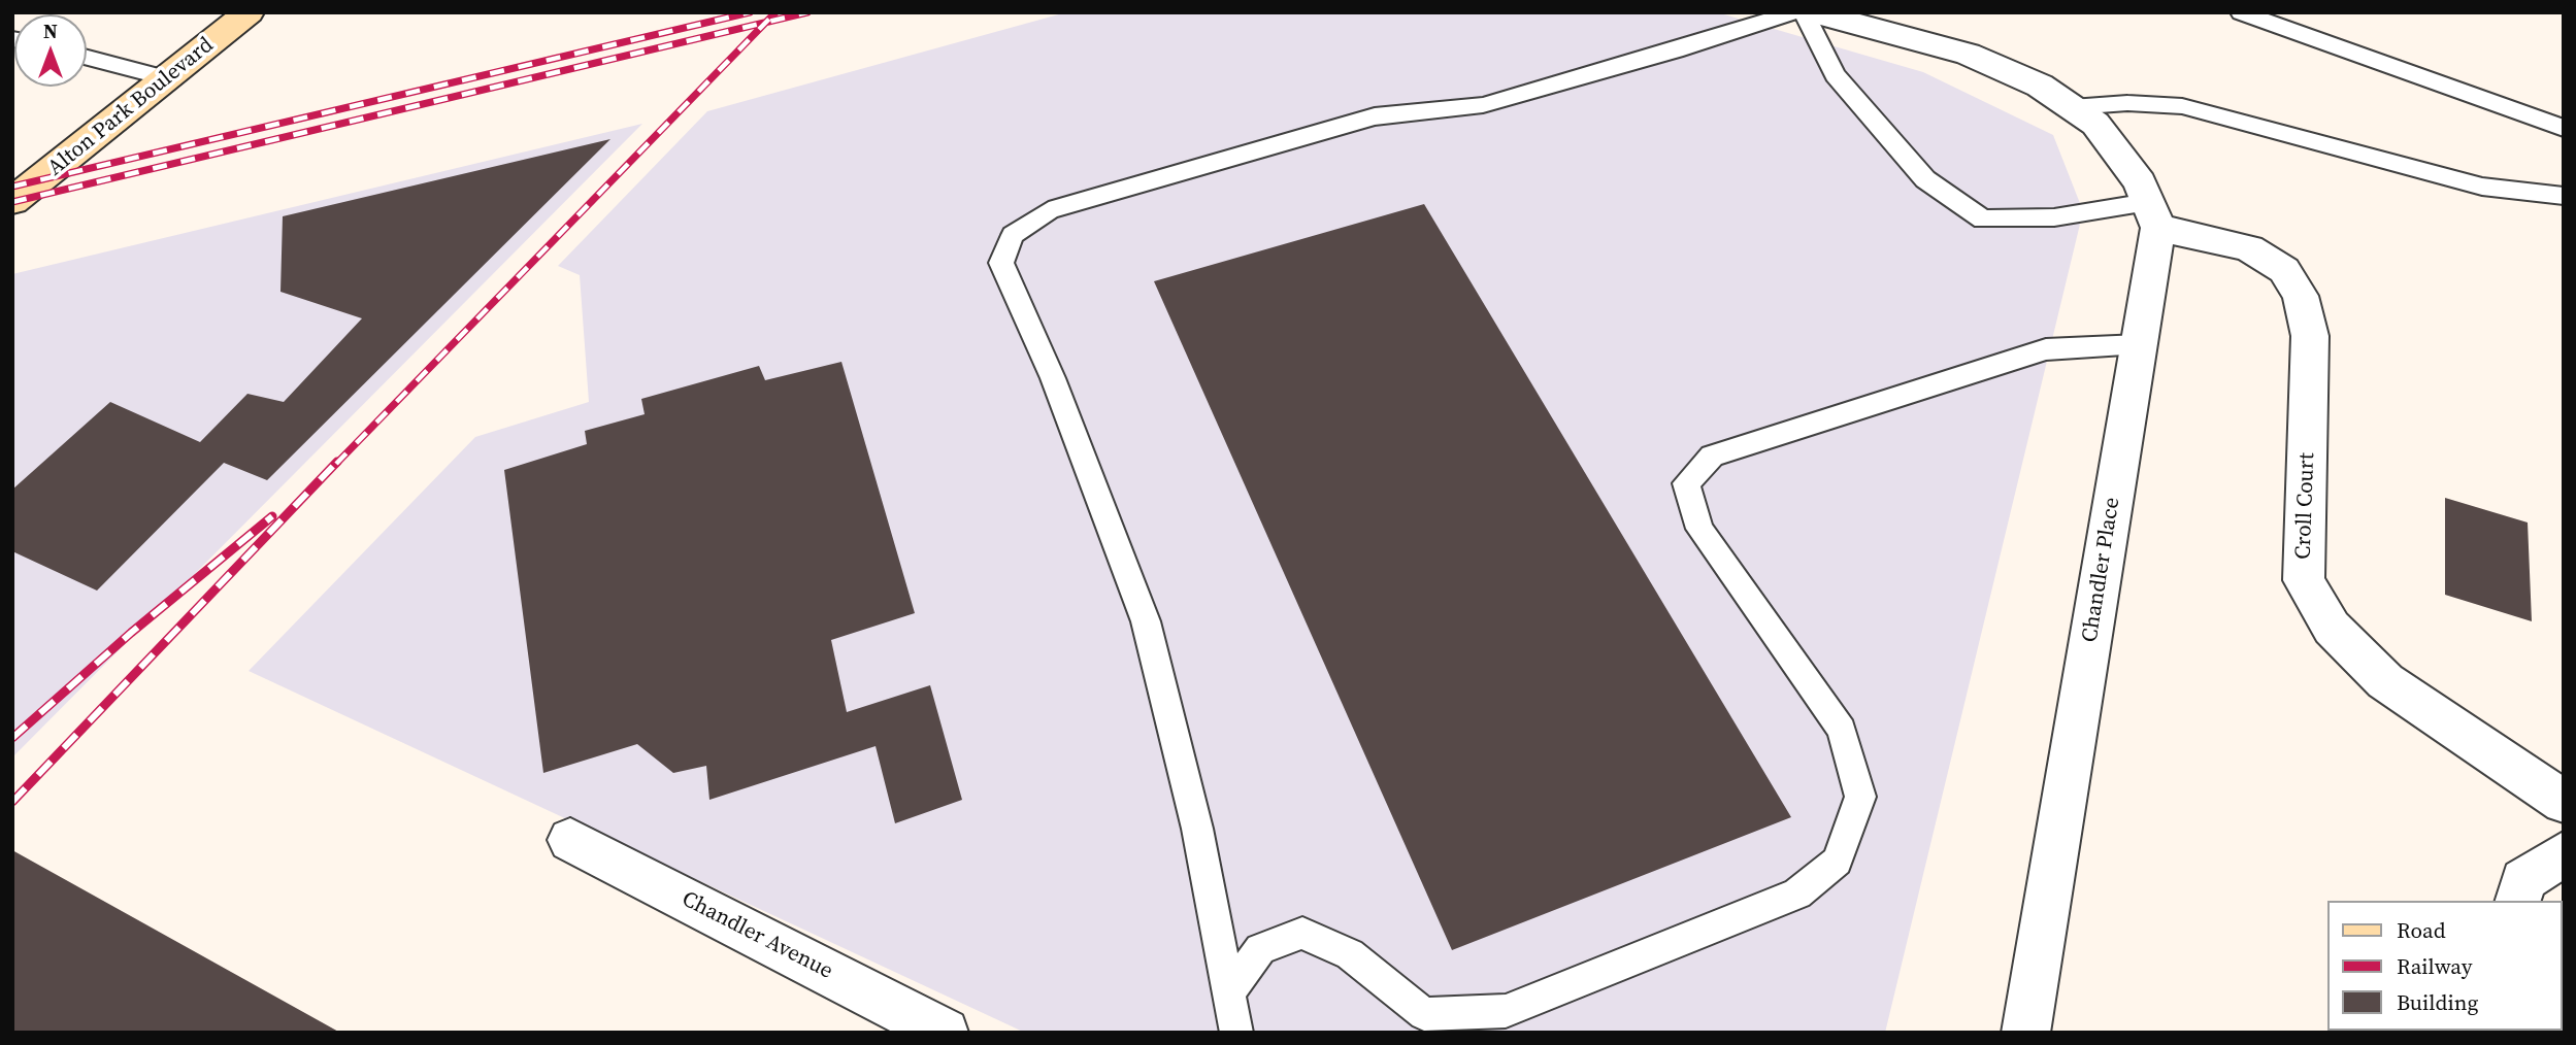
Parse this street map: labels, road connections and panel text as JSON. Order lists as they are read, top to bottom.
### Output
{
  "streets": {
    "main road": ["Alton Park Boulevard"],
    "street": ["Croll Court", "Chandler Place", "Chandler Avenue"]
  },
  "crossings": [
    ["Croll Court", "Chandler Place"]
  ],
  "legend": ["Road", "Railway", "Building"],
  "north": "top"
}
